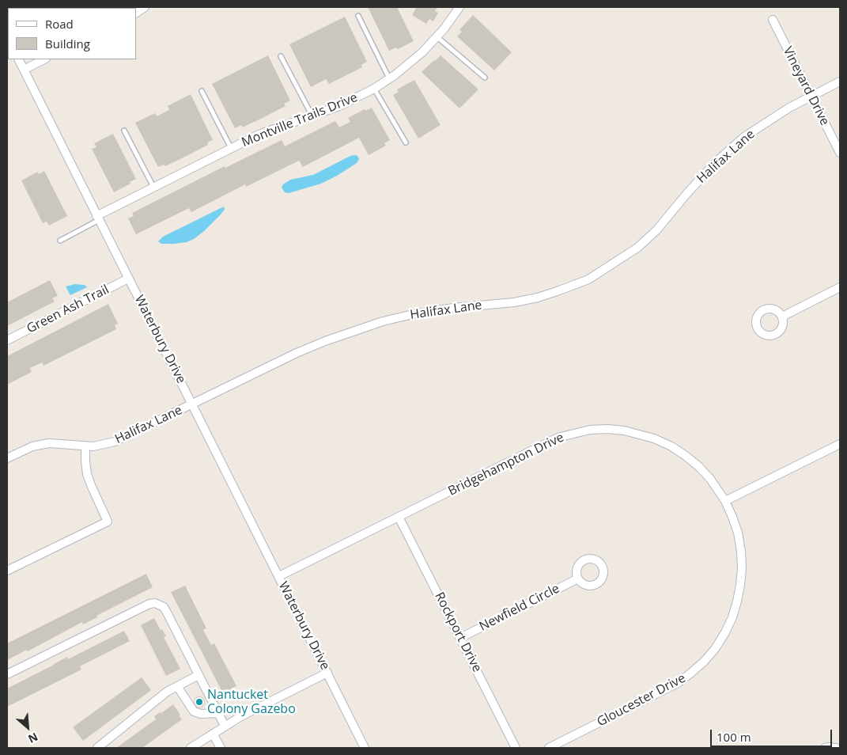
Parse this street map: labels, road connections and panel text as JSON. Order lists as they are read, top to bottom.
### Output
{
  "streets": {
    "street": [
      "Vineyard Drive",
      "Montville Trails Drive",
      "Halifax Lane",
      "Green Ash Trail",
      "Waterbury Drive",
      "Bridgehampton Drive",
      "Newfield Circle",
      "Rockport Drive",
      "Gloucester Drive"
    ]
  },
  "crossings": [
    ["Vineyard Drive", "Halifax Lane"],
    ["Montville Trails Drive", "Waterbury Drive"],
    ["Halifax Lane", "Waterbury Drive"],
    ["Green Ash Trail", "Waterbury Drive"],
    ["Waterbury Drive", "Bridgehampton Drive"],
    ["Bridgehampton Drive", "Rockport Drive"],
    ["Bridgehampton Drive", "Gloucester Drive"],
    ["Newfield Circle", "Rockport Drive"]
  ],
  "places": ["Nantucket Colony Gazebo"],
  "legend": ["Road", "Building"],
  "scale_bar": "100 m",
  "north": "bottom right"
}
